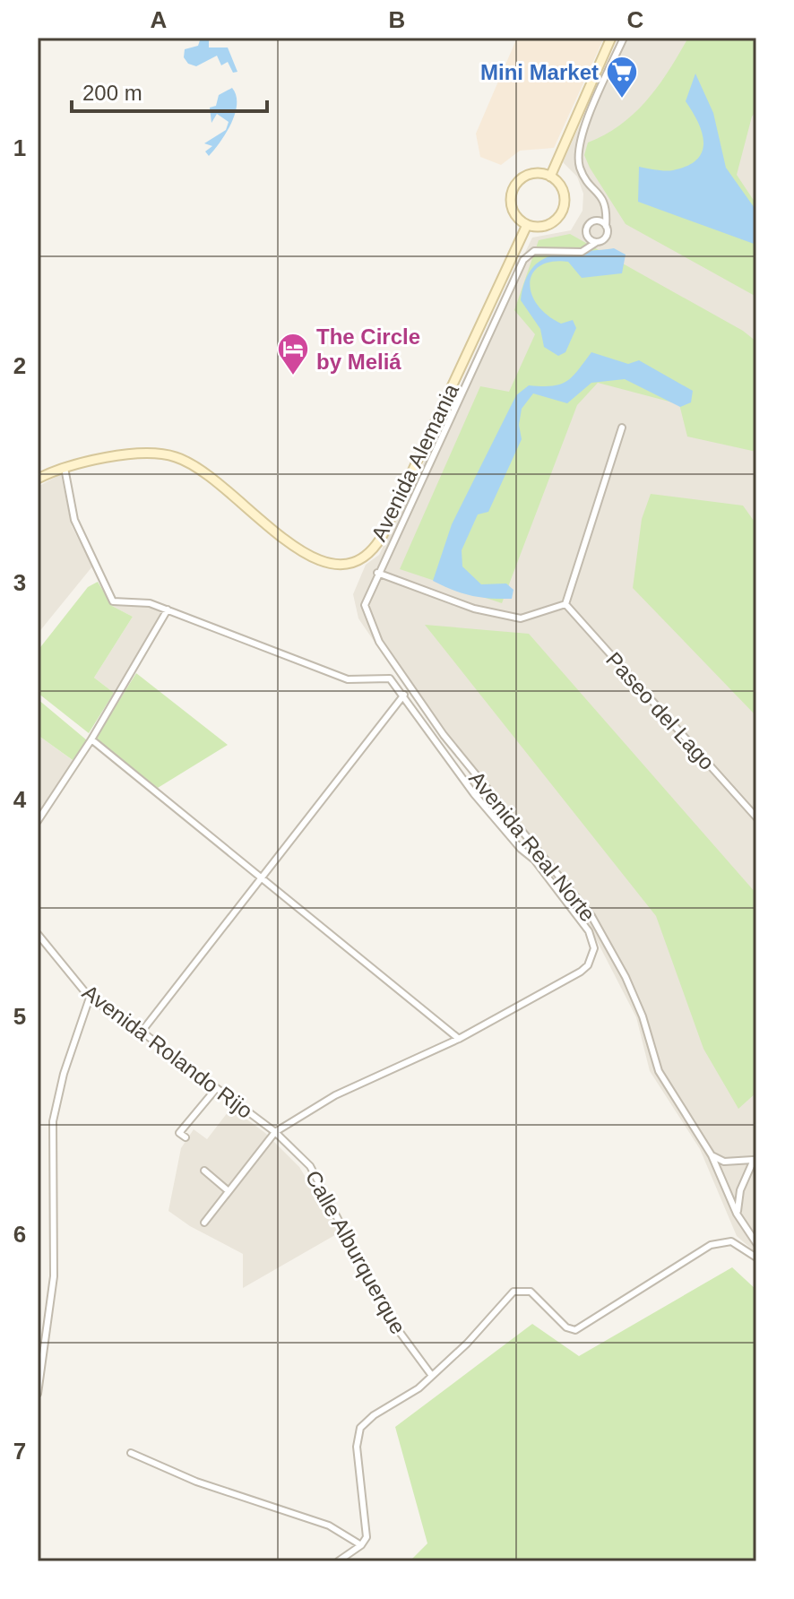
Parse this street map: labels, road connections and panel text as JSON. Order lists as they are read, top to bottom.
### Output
{
  "streets": {
    "street": [
      "Avenida Alemania",
      "Paseo del Lago",
      "Avenida Real Norte",
      "Avenida Rolando Rijo",
      "Calle Alburquerque"
    ]
  },
  "crossings": [
    ["Avenida Rolando Rijo", "Calle Alburquerque"]
  ],
  "places": {
    "supermarket": ["Mini Market"],
    "hotel": ["The Circle by Meliá"]
  },
  "scale_bar": "200 m",
  "grid": {
    "columns": ["A", "B", "C"],
    "rows": [
      "1",
      "2",
      "3",
      "4",
      "5",
      "6",
      "7"
    ]
  }
}
